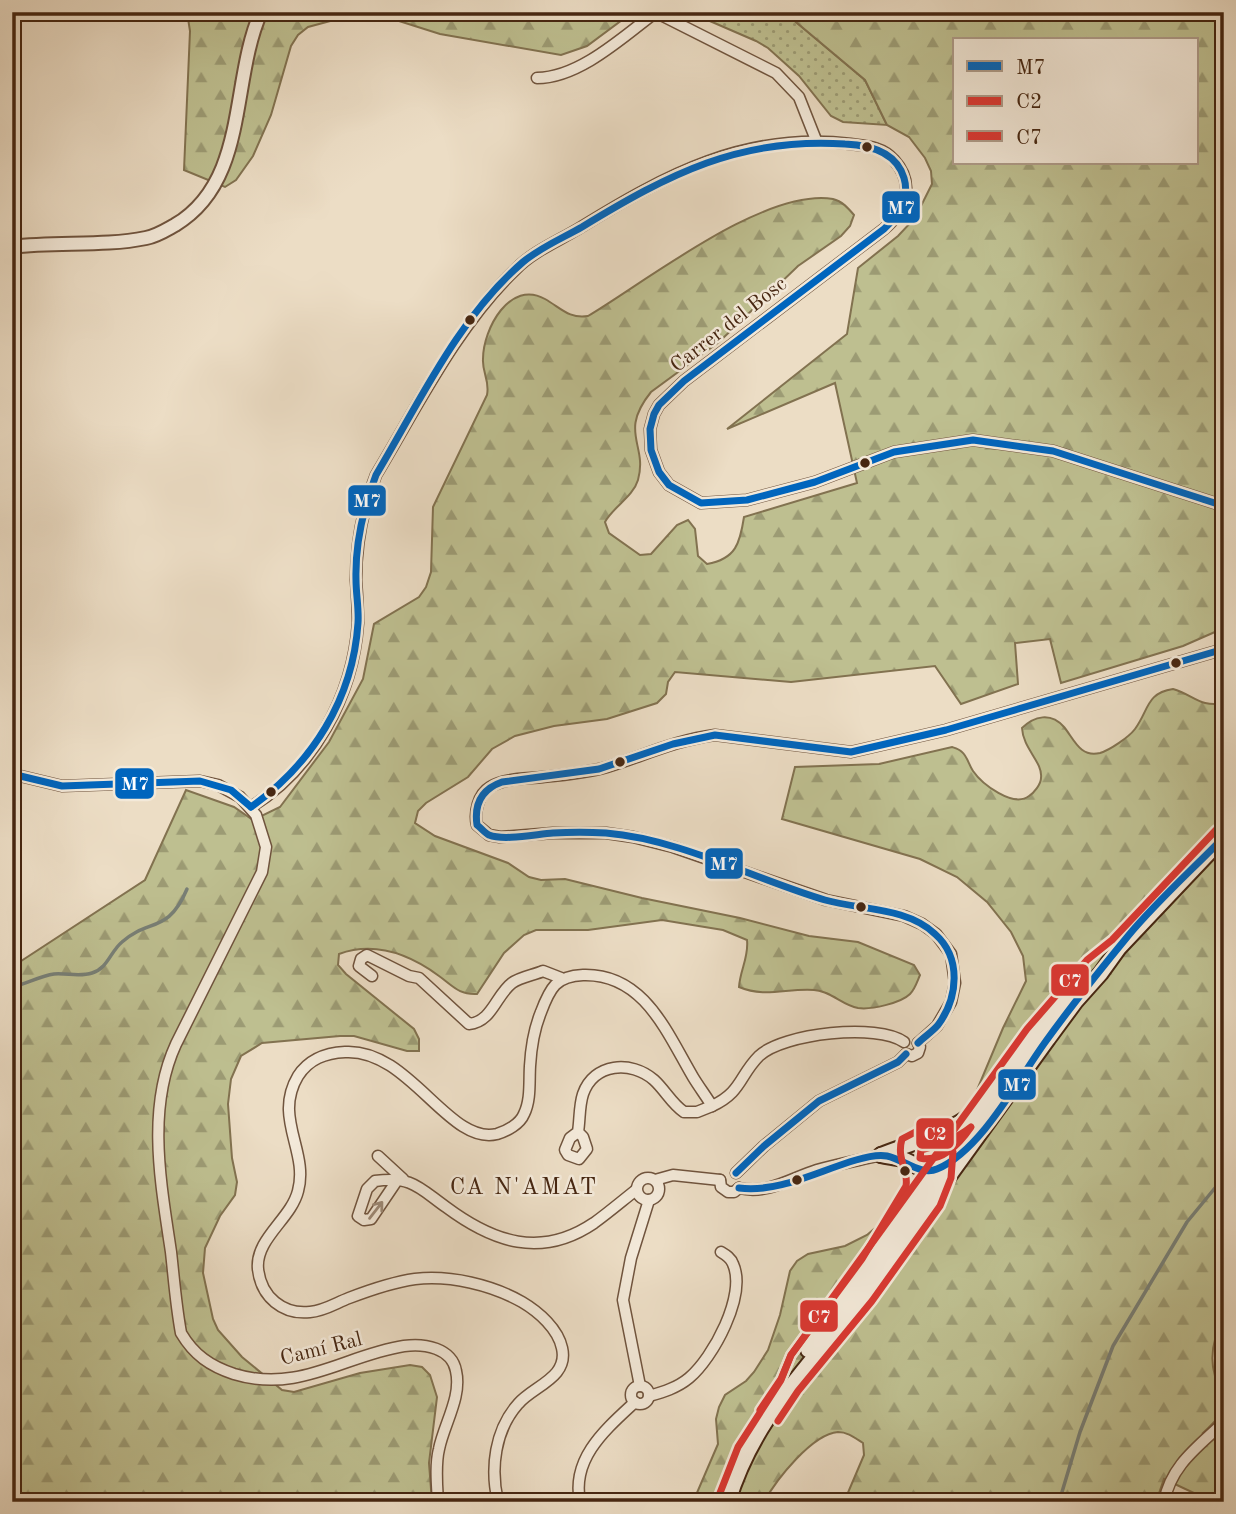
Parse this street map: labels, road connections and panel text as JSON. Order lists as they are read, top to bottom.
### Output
{
  "streets": {
    "street": ["Carrer del Bosc", "Camí Ral"]
  },
  "crossings": [
    ["Carrer del Bosc", "Camí Ral"]
  ],
  "districts": ["CA N'AMAT"],
  "lines": ["transit line M7", "transit line C7", "transit line C2"],
  "legend": ["M7", "C2", "C7"]
}
